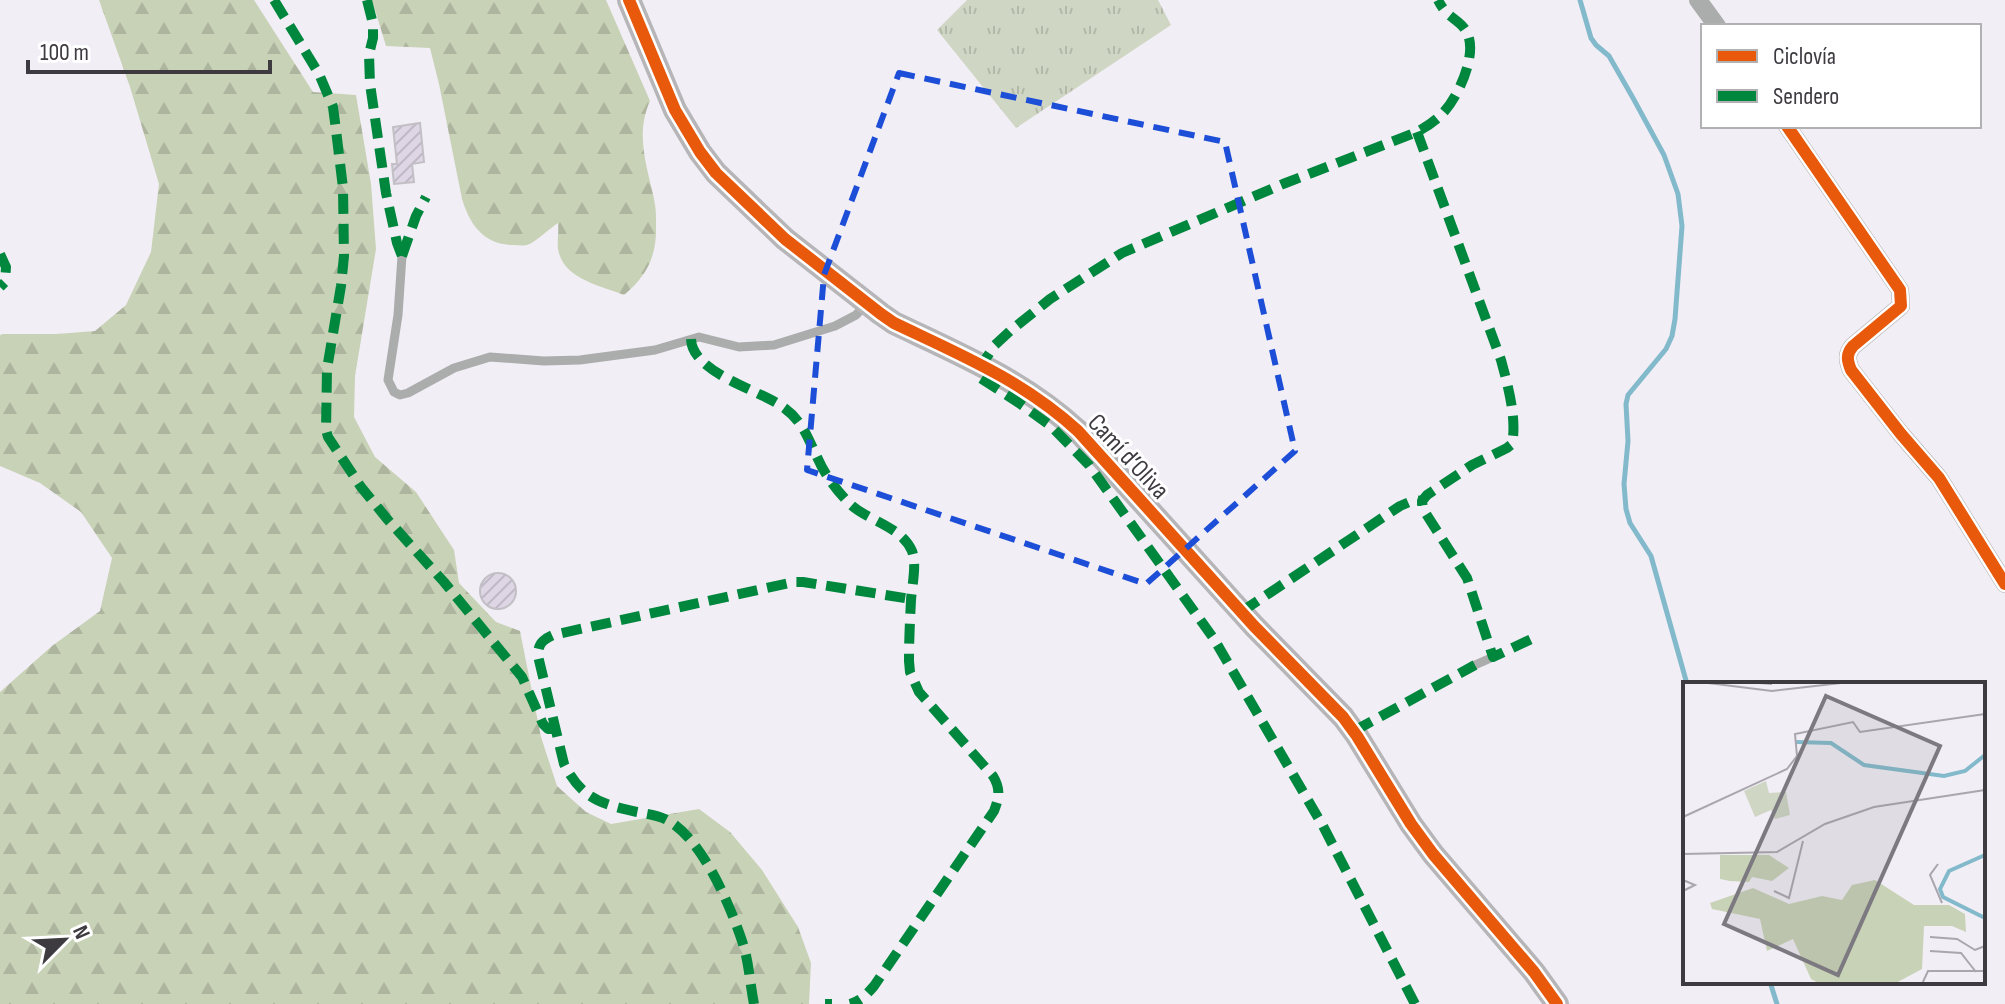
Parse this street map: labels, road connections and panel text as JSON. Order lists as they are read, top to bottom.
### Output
{
  "streets": {
    "street": ["Camí d’Oliva"]
  },
  "legend": ["Ciclovía", "Sendero"],
  "scale_bar": "100 m",
  "north": "top right"
}
